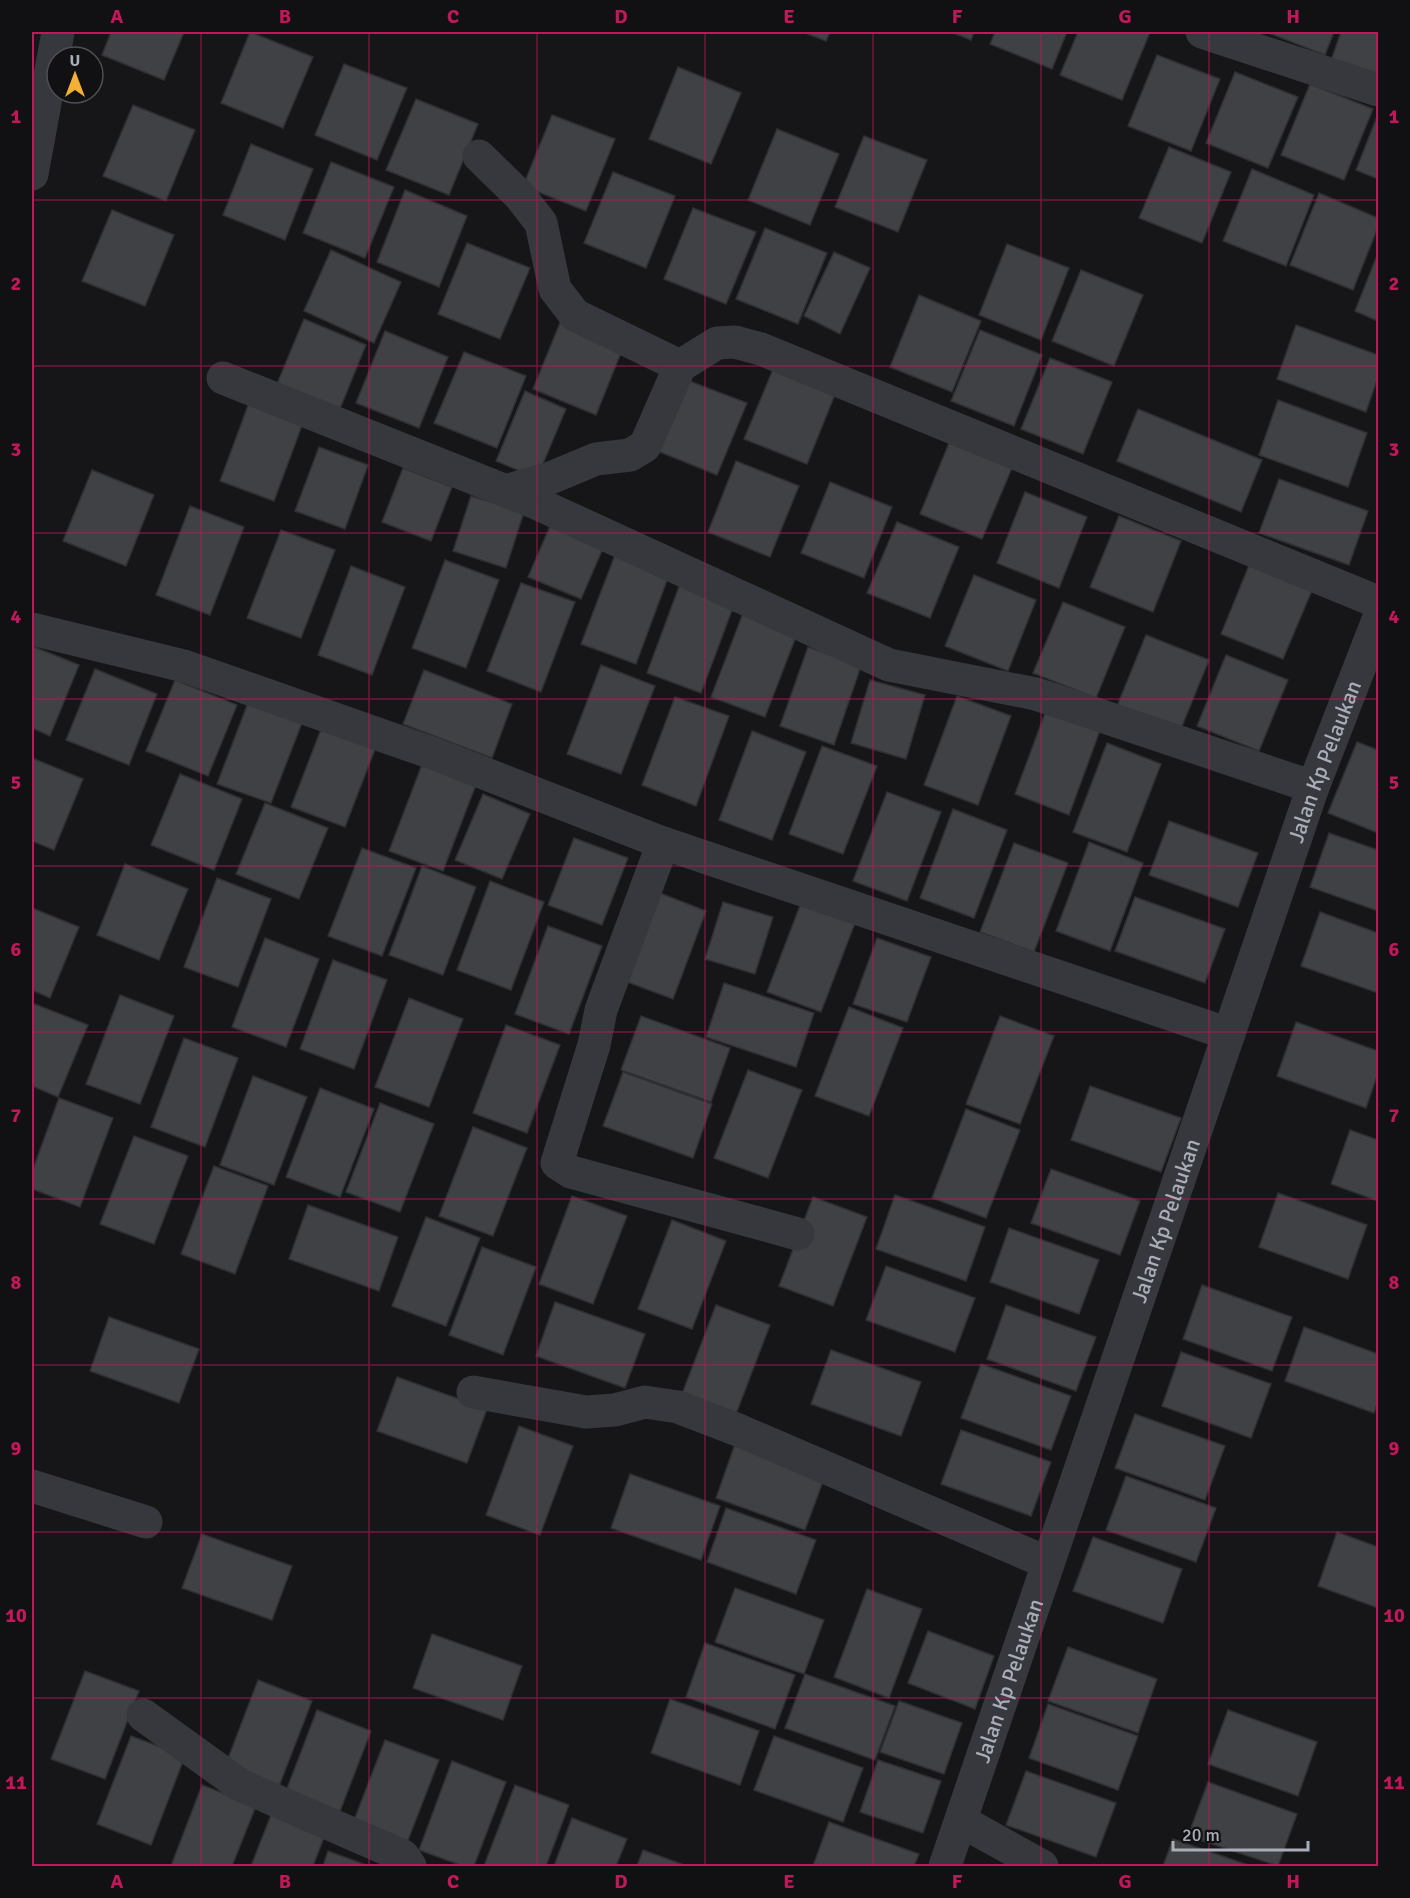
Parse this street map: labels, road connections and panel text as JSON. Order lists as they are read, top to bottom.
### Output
{
  "streets": {
    "street": ["Jalan Kp Pelaukan"]
  },
  "scale_bar": "20 m",
  "north": "top",
  "grid": {
    "columns": [
      "A",
      "B",
      "C",
      "D",
      "E",
      "F",
      "G",
      "H"
    ],
    "rows": [
      "1",
      "2",
      "3",
      "4",
      "5",
      "6",
      "7",
      "8",
      "9",
      "10",
      "11"
    ]
  }
}
